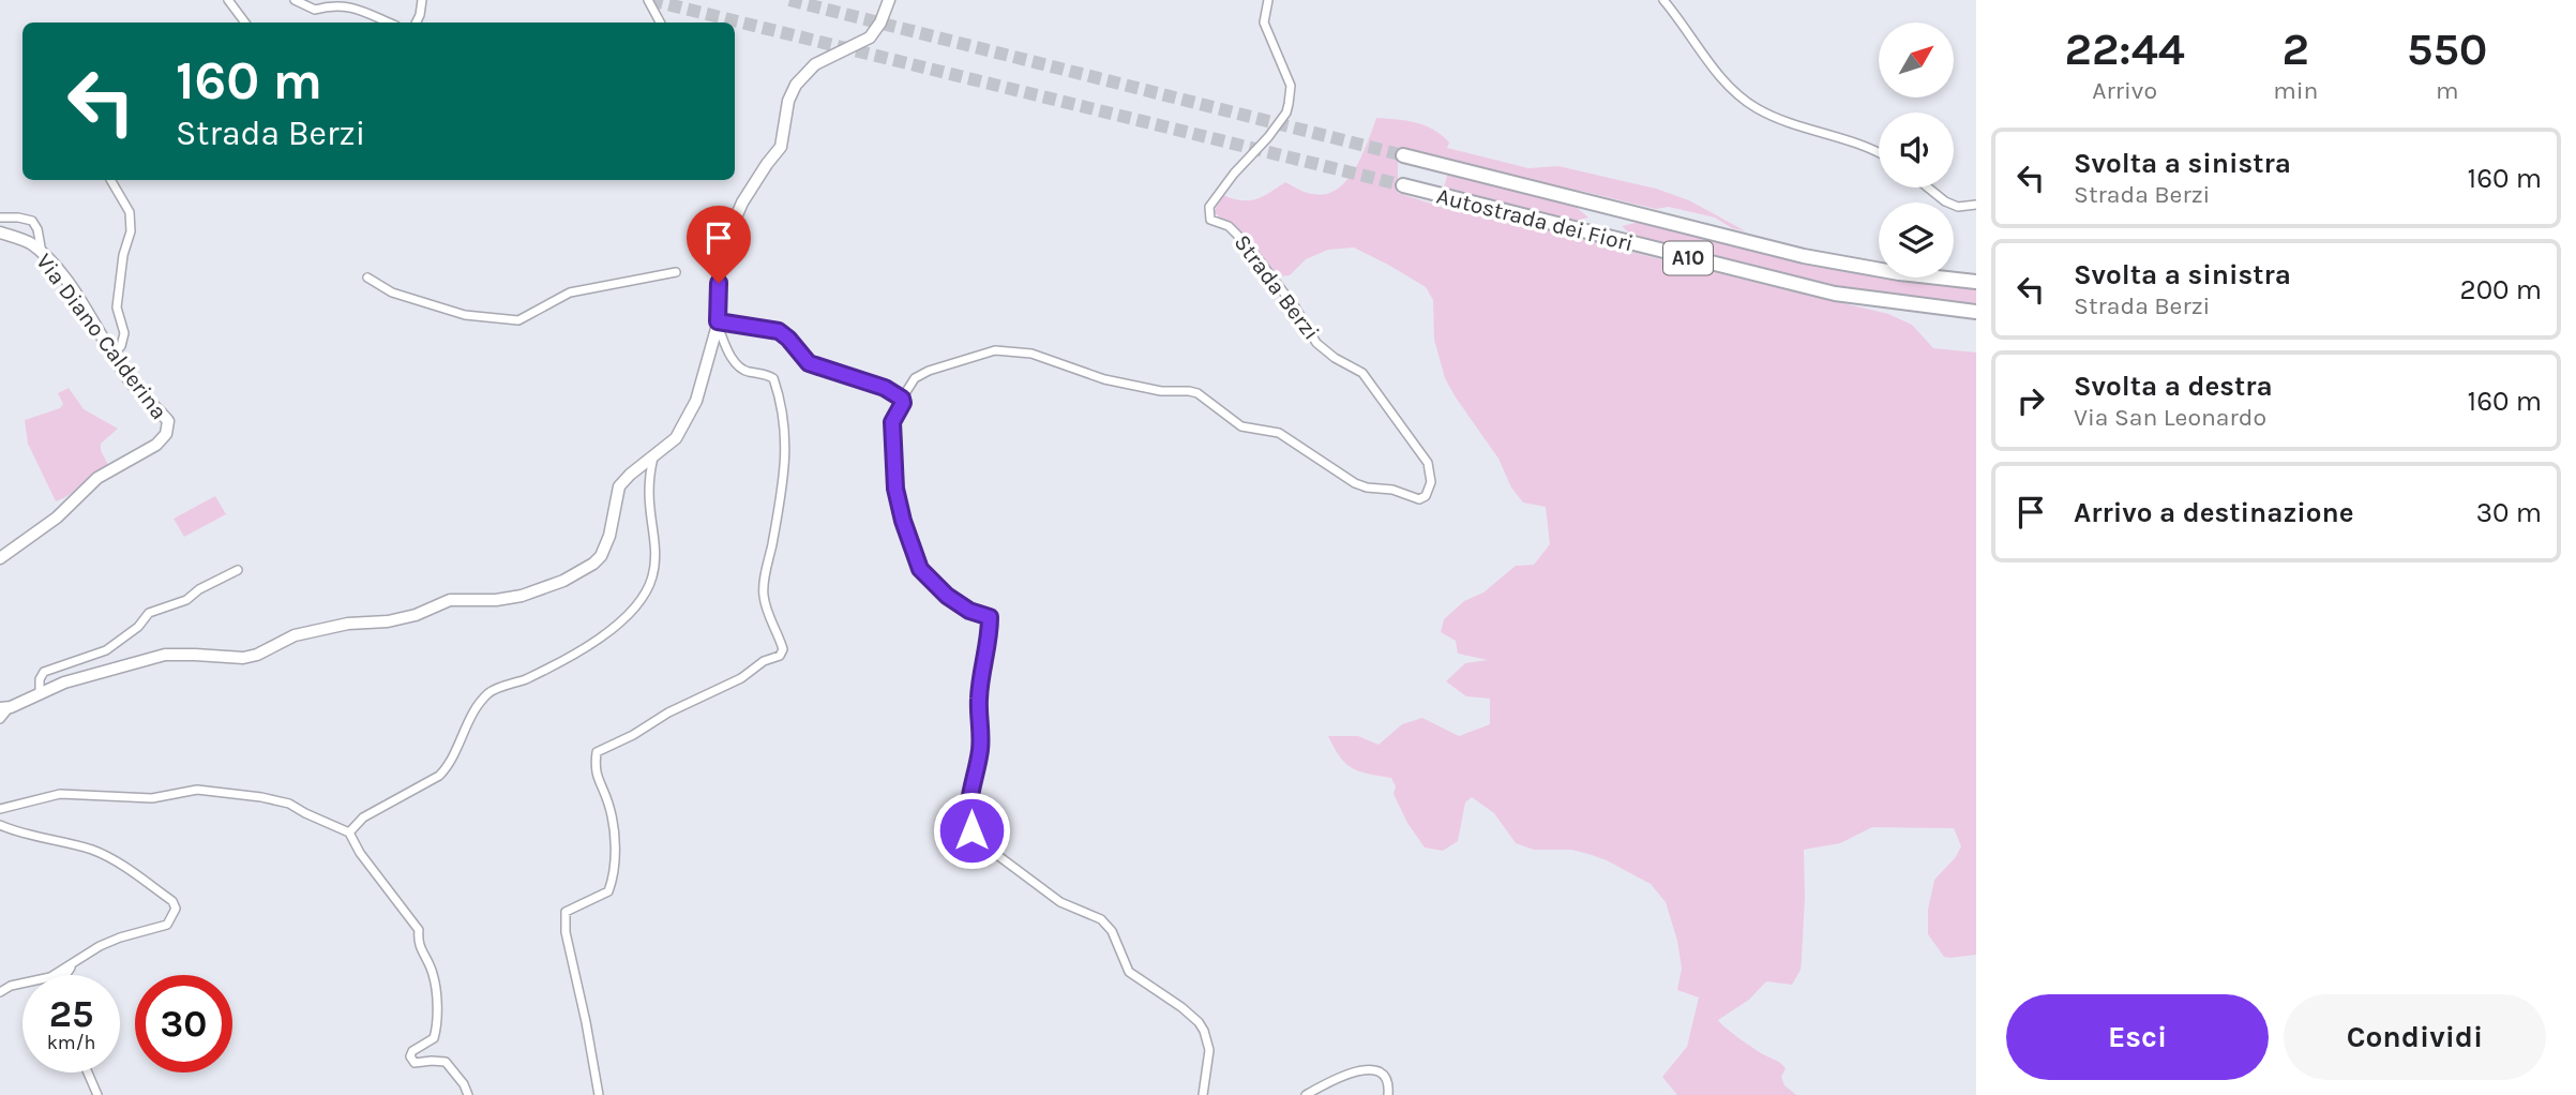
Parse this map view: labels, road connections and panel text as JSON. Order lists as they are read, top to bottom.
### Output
{
  "streets": {
    "highway": ["Autostrada dei Fiori", "A10"],
    "main road": ["Via Diano Calderina"],
    "street": ["Strada Berzi"]
  },
  "north": "top right",
  "page": {
    "eta": [
      "22:44",
      "Arrivo",
      "2",
      "min",
      "550",
      "m"
    ],
    "turn": ["160 m", "Strada Berzi"],
    "list": [
      {
        "name": "Svolta a sinistra",
        "note": "Strada Berzi",
        "value": "160 m"
      },
      {
        "name": "Svolta a sinistra",
        "note": "Strada Berzi",
        "value": "200 m"
      },
      {
        "name": "Svolta a destra",
        "note": "Via San Leonardo",
        "value": "160 m"
      },
      {
        "name": "Arrivo a destinazione",
        "value": "30 m"
      }
    ],
    "speed": "25 km/h",
    "limit": "30",
    "buttons": ["Esci", "Condividi"]
  }
}
